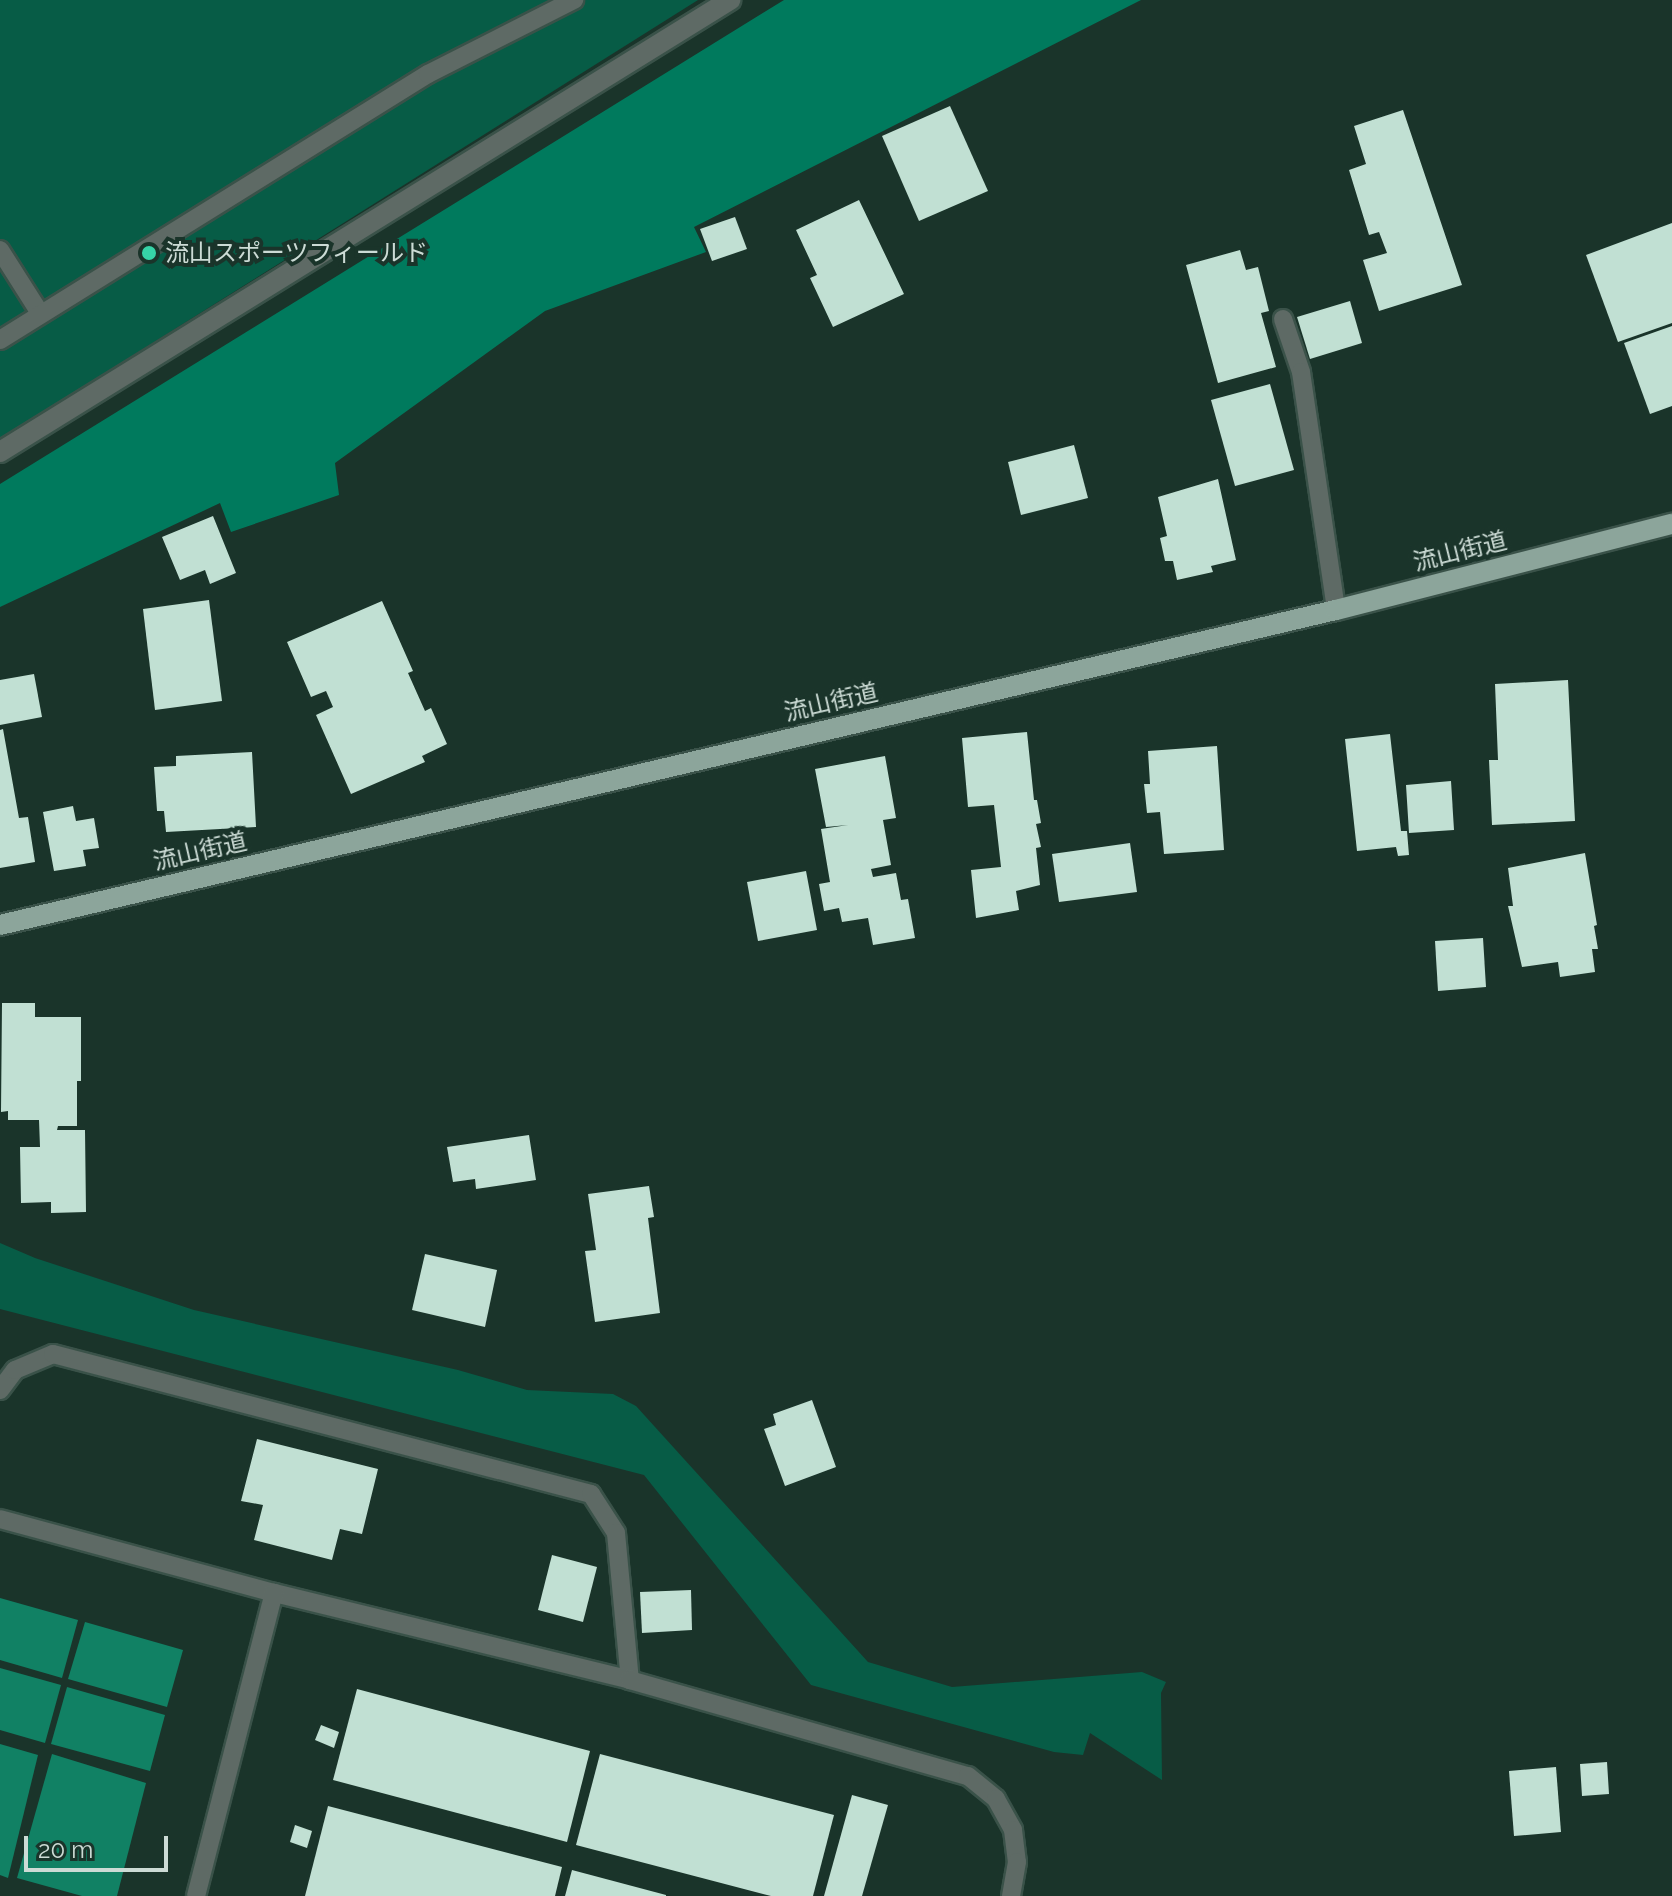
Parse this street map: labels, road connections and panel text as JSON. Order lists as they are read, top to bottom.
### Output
{
  "streets": {
    "main road": ["流山街道"]
  },
  "places": ["流山スポーツフィールド"],
  "scale_bar": "20 m"
}
